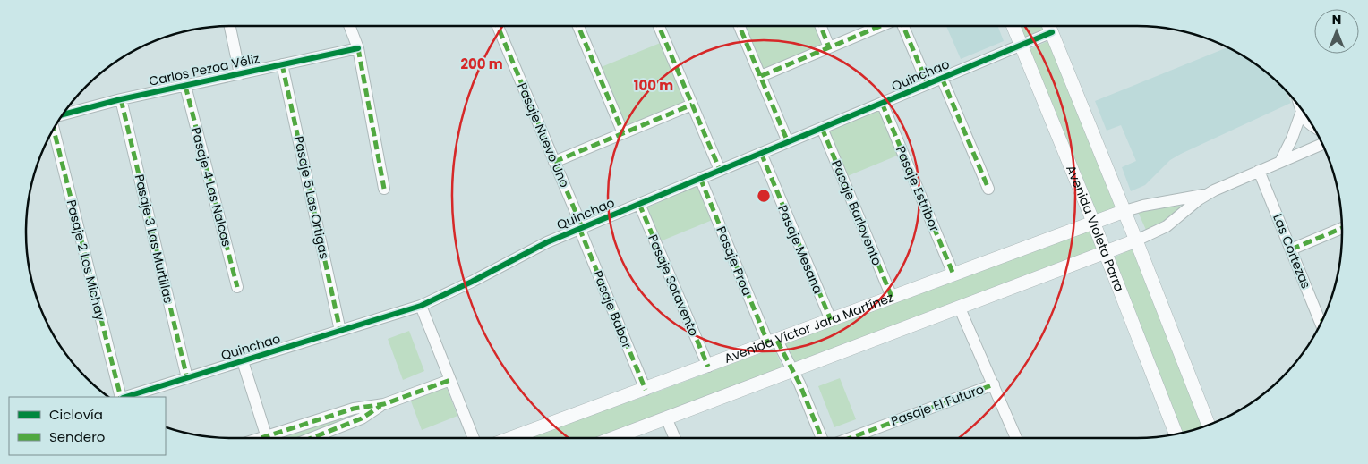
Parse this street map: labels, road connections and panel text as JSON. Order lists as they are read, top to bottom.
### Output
{
  "streets": {
    "main road": ["Avenida Violeta Parra", "Avenida Víctor Jara Martínez"],
    "street": [
      "Carlos Pezoa Véliz",
      "Quinchao",
      "Pasaje Nuevo Uno",
      "Pasaje 4 Las Nalcas",
      "Pasaje Estribor",
      "Pasaje 5 Las Ortigas",
      "Pasaje Barlovento",
      "Pasaje 3 Las Murtillas",
      "Pasaje Mesana",
      "Las Cortezas",
      "Pasaje 2 Los Michay",
      "Pasaje Proa",
      "Pasaje Sotavento",
      "Pasaje Babor",
      "Pasaje El Futuro"
    ]
  },
  "crossings": [
    ["Carlos Pezoa Véliz", "Pasaje 4 Las Nalcas"],
    ["Carlos Pezoa Véliz", "Pasaje 5 Las Ortigas"],
    ["Carlos Pezoa Véliz", "Pasaje 3 Las Murtillas"],
    ["Quinchao", "Pasaje Nuevo Uno"],
    ["Quinchao", "Pasaje Estribor"],
    ["Quinchao", "Pasaje 5 Las Ortigas"],
    ["Quinchao", "Pasaje Barlovento"],
    ["Quinchao", "Avenida Violeta Parra"],
    ["Quinchao", "Pasaje 3 Las Murtillas"],
    ["Quinchao", "Pasaje Mesana"],
    ["Quinchao", "Pasaje Proa"],
    ["Quinchao", "Pasaje Sotavento"],
    ["Quinchao", "Pasaje Babor"],
    ["Pasaje Nuevo Uno", "Pasaje Babor"],
    ["Pasaje Estribor", "Avenida Víctor Jara Martínez"],
    ["Pasaje Barlovento", "Avenida Víctor Jara Martínez"],
    ["Avenida Violeta Parra", "Avenida Víctor Jara Martínez"],
    ["Pasaje Mesana", "Avenida Víctor Jara Martínez"],
    ["Pasaje Proa", "Avenida Víctor Jara Martínez"],
    ["Pasaje Sotavento", "Avenida Víctor Jara Martínez"],
    ["Pasaje Babor", "Avenida Víctor Jara Martínez"]
  ],
  "legend": ["Ciclovía", "Sendero"],
  "north": "top",
  "rings": ["200 m", "100 m"]
}
